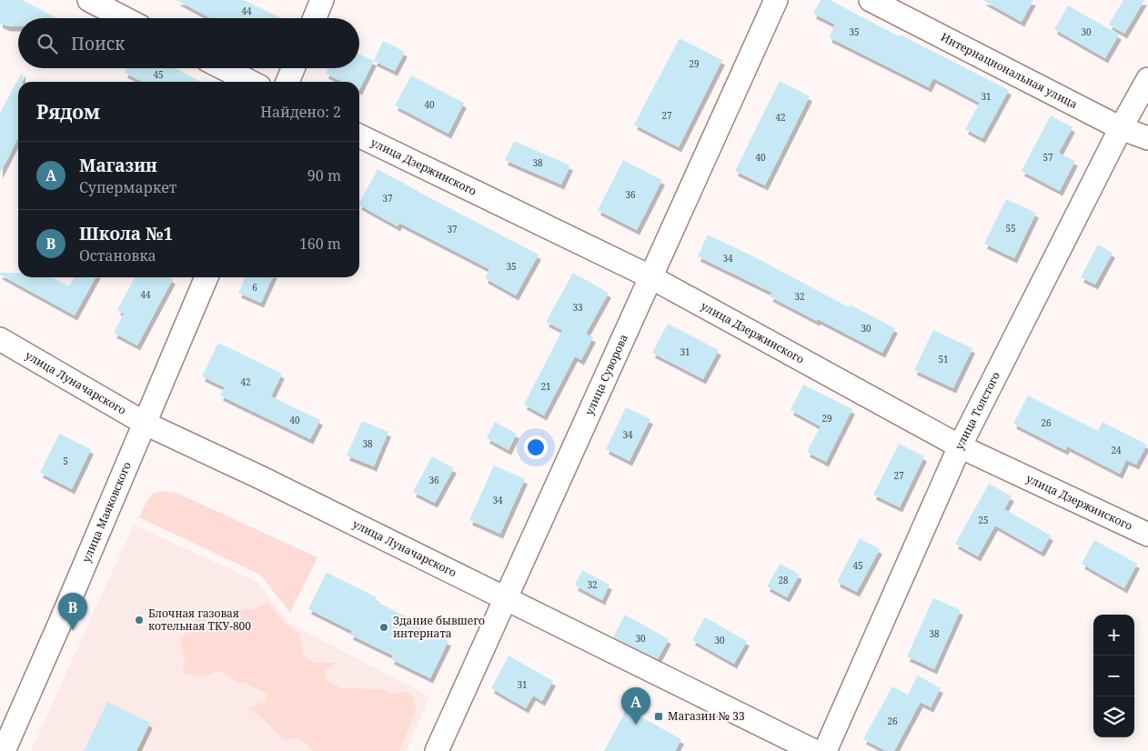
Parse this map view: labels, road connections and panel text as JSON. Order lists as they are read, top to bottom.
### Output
{
  "streets": {
    "street": [
      "Интернациональная улица",
      "улица Дзержинского",
      "улица Суворова",
      "улица Луначарского",
      "улица Толстого",
      "улица Маяковского"
    ]
  },
  "crossings": [
    ["Интернациональная улица", "улица Толстого"],
    ["улица Дзержинского", "улица Суворова"],
    ["улица Дзержинского", "улица Толстого"],
    ["улица Суворова", "улица Луначарского"],
    ["улица Луначарского", "улица Маяковского"]
  ],
  "places": {
    "other": ["Блочная газовая котельная ТКУ-800", "Здание бывшего интерната"],
    "transit": ["Магазин № 33"]
  },
  "house_numbers": [
    "44",
    "35",
    "30",
    "29",
    "45",
    "31",
    "40",
    "27",
    "42",
    "40",
    "57",
    "38",
    "36",
    "37",
    "55",
    "37",
    "34",
    "35",
    "6",
    "44",
    "32",
    "33",
    "30",
    "31",
    "51",
    "42",
    "21",
    "29",
    "40",
    "26",
    "34",
    "38",
    "24",
    "5",
    "27",
    "36",
    "34",
    "25",
    "45",
    "28",
    "32",
    "38",
    "30",
    "30",
    "31",
    "26"
  ],
  "page": {
    "search": "Поиск",
    "heading": ["Рядом", "Найдено: 2"],
    "list": [
      {
        "mark": "A",
        "name": "Магазин",
        "note": "Супермаркет",
        "value": "90 m"
      },
      {
        "mark": "B",
        "name": "Школа №1",
        "note": "Остановка",
        "value": "160 m"
      }
    ],
    "pins": ["B", "A"],
    "map_buttons": ["+", "−"]
  }
}
